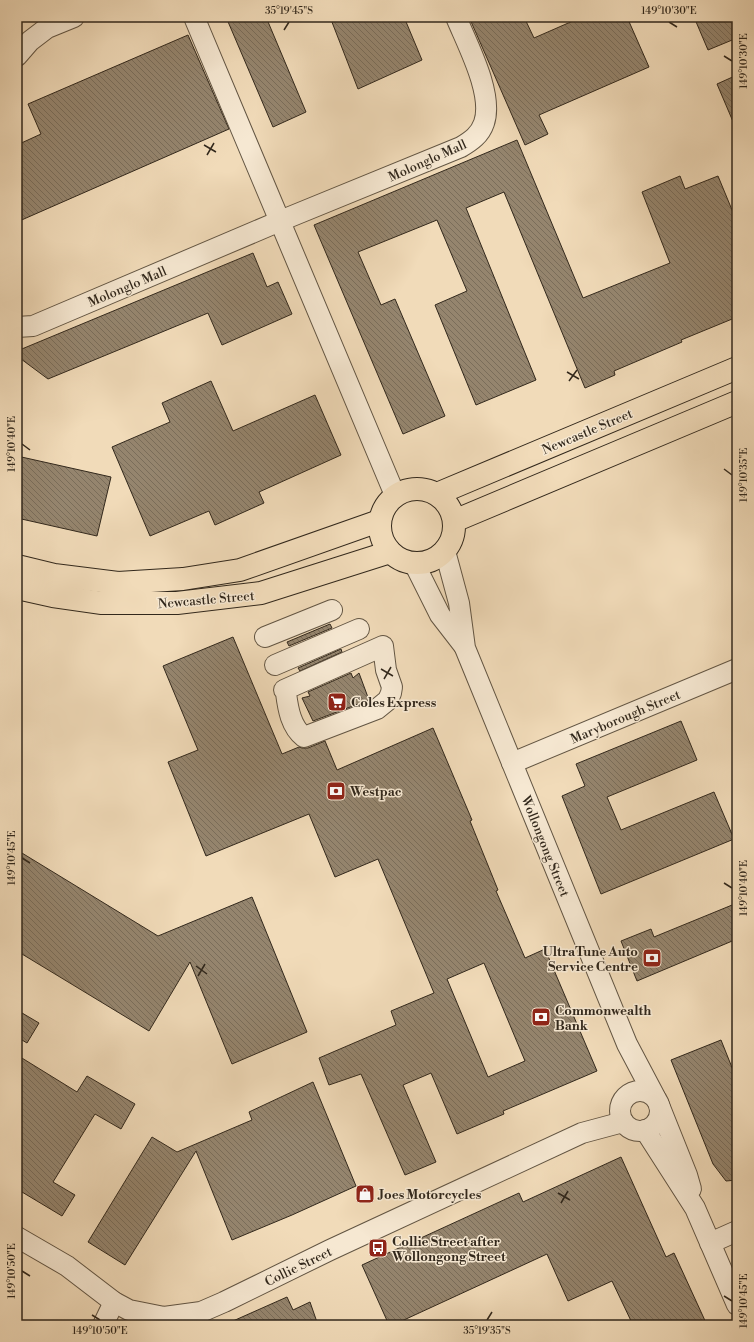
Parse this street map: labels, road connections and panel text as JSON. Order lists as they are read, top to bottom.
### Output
{
  "streets": {
    "main road": ["Newcastle Street"],
    "street": [
      "Molonglo Mall",
      "Maryborough Street",
      "Wollongong Street",
      "Collie Street"
    ]
  },
  "crossings": [
    ["Newcastle Street", "Wollongong Street"],
    ["Maryborough Street", "Wollongong Street"],
    ["Wollongong Street", "Collie Street"]
  ],
  "places": {
    "supermarket": ["Coles Express"],
    "bank": ["Westpac", "UltraTune Auto Service Centre", "Commonwealth Bank"],
    "shop": ["Joes Motorcycles"],
    "bus stop": ["Collie Street after Wollongong Street"]
  },
  "coordinates": [
    "35°19'45\"S",
    "149°10'30\"E",
    "149°10'40\"E",
    "149°10'35\"E",
    "149°10'45\"E",
    "149°10'50\"E",
    "35°19'35\"S"
  ]
}
